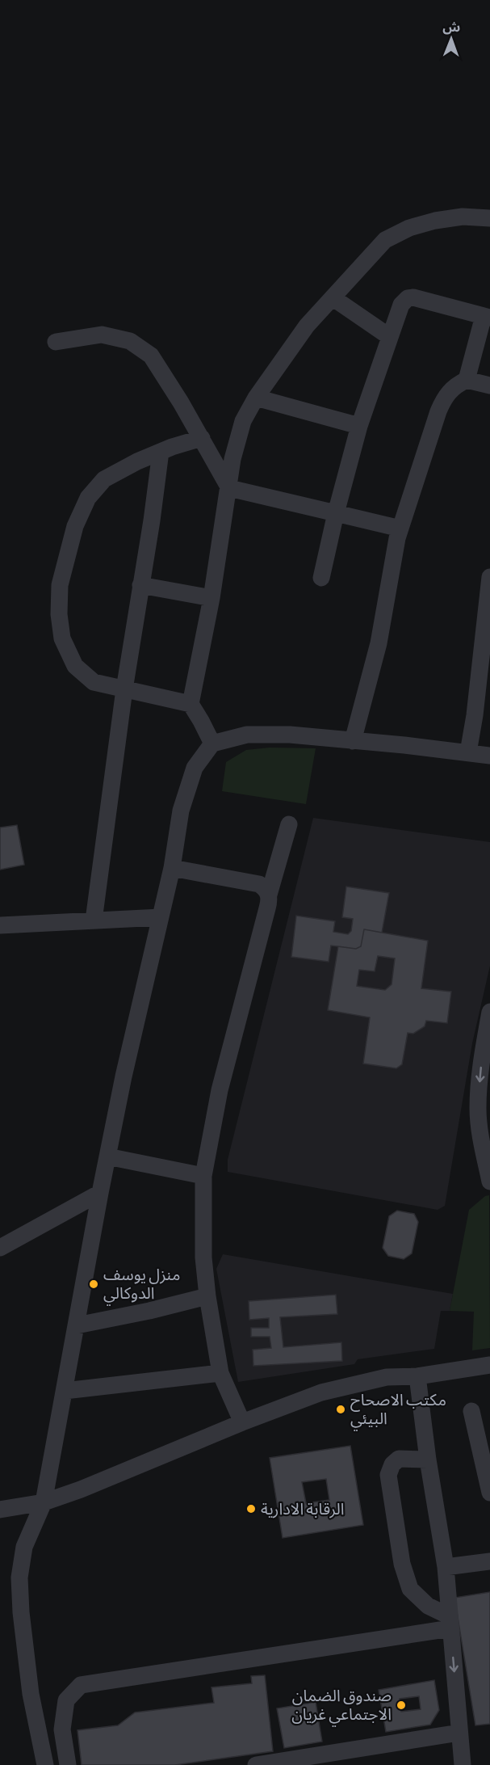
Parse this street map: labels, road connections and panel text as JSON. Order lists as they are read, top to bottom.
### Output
{
  "places": [
    "منزل يوسف الدوكالي",
    "مكتب الاصحاح البيئي",
    "الرقابة الادارية",
    "صندوق الضمان الاجتماعي غريان"
  ],
  "north": "top"
}
